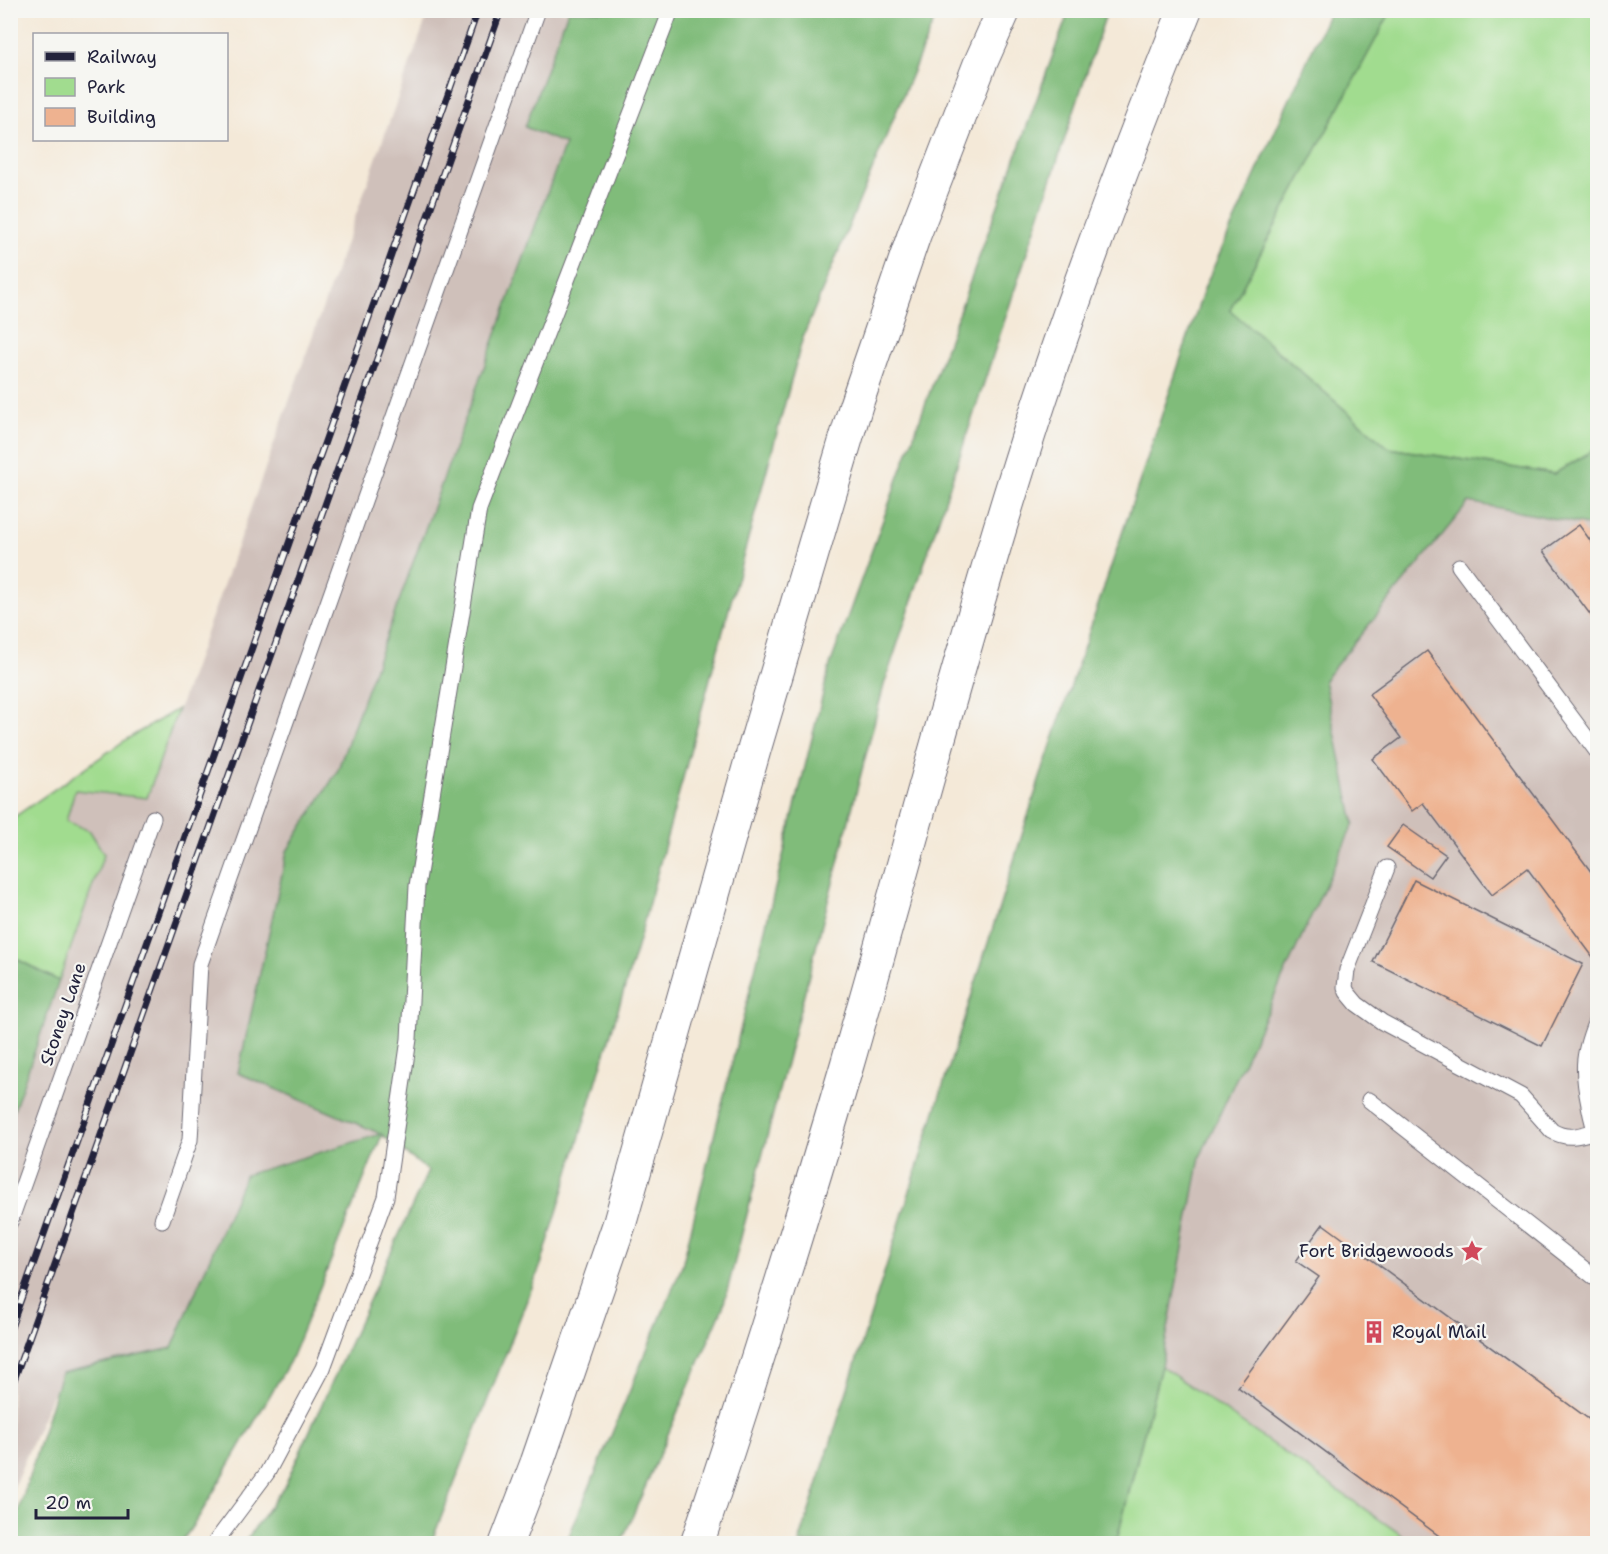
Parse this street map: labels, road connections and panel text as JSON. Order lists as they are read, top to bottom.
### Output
{
  "streets": {
    "lane": ["Stoney Lane"]
  },
  "places": {
    "place": ["Fort Bridgewoods"],
    "building": ["Royal Mail"]
  },
  "legend": ["Railway", "Park", "Building"],
  "scale_bar": "20 m"
}
